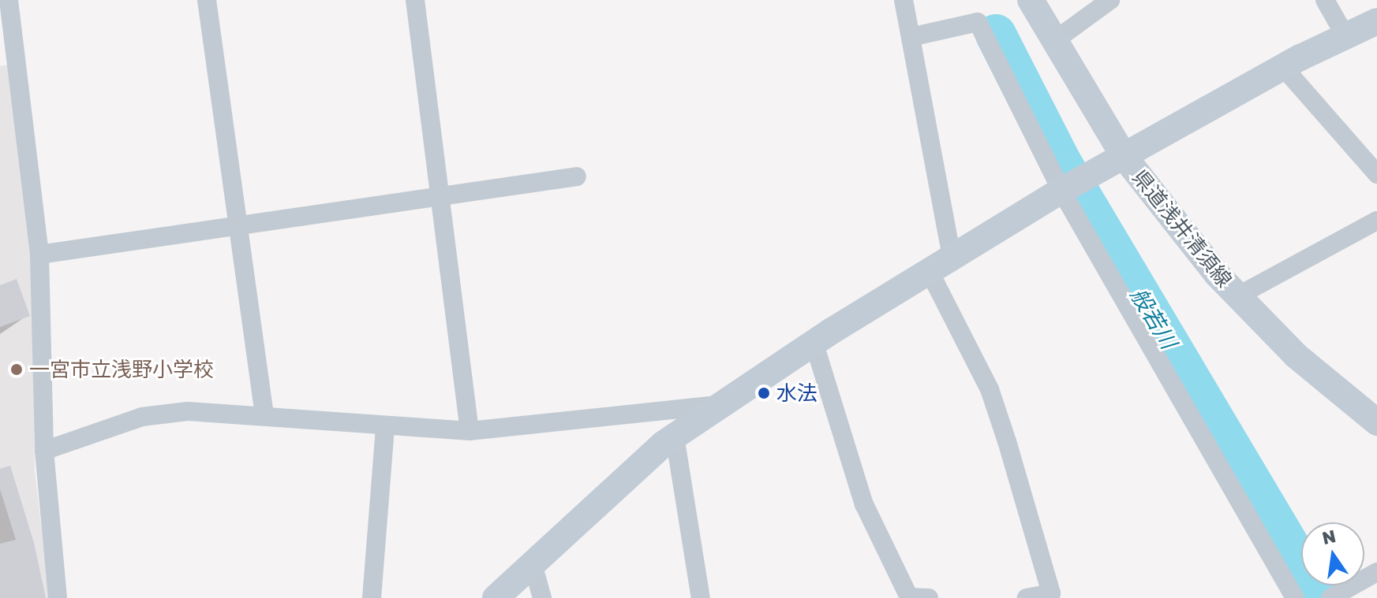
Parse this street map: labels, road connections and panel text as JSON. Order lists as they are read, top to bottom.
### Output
{
  "streets": {
    "street": ["県道浅井清須線"]
  },
  "water": ["般若川"],
  "places": ["一宮市立浅野小学校", "水法"],
  "north": "top"
}
